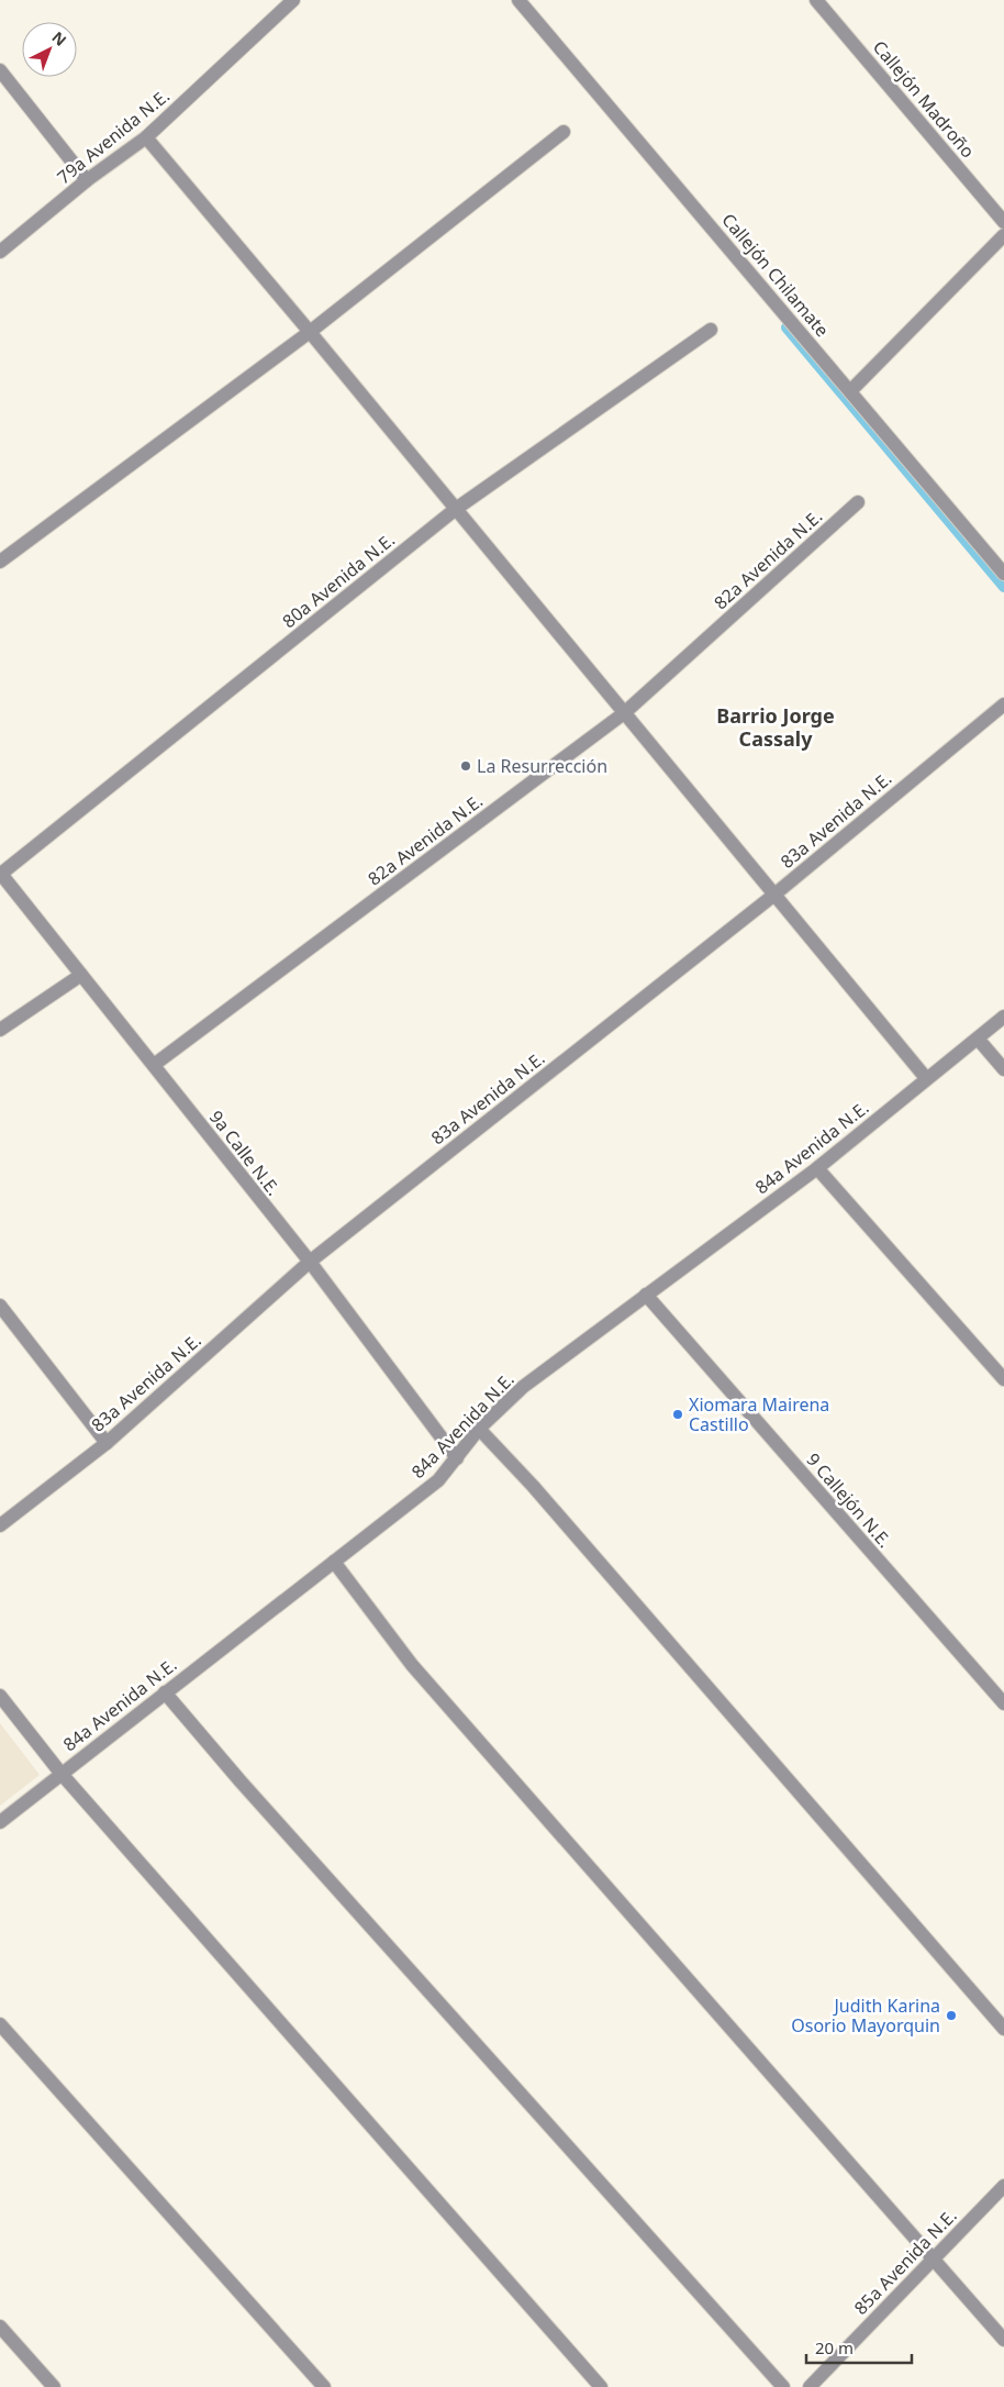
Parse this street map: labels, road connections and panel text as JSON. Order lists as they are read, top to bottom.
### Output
{
  "streets": {
    "street": [
      "Callejón Madroño",
      "79a Avenida N.E.",
      "Callejón Chilamate",
      "82a Avenida N.E.",
      "80a Avenida N.E.",
      "83a Avenida N.E.",
      "84a Avenida N.E.",
      "9a Calle N.E.",
      "9 Callejón N.E.",
      "85a Avenida N.E."
    ]
  },
  "crossings": [
    ["82a Avenida N.E.", "9a Calle N.E."],
    ["80a Avenida N.E.", "9a Calle N.E."],
    ["83a Avenida N.E.", "9a Calle N.E."],
    ["84a Avenida N.E.", "9a Calle N.E."],
    ["84a Avenida N.E.", "9 Callejón N.E."]
  ],
  "districts": ["Barrio Jorge Cassaly"],
  "places": ["La Resurrección", "Xiomara Mairena Castillo", "Judith Karina Osorio Mayorquin"],
  "scale_bar": "20 m",
  "north": "top right"
}
